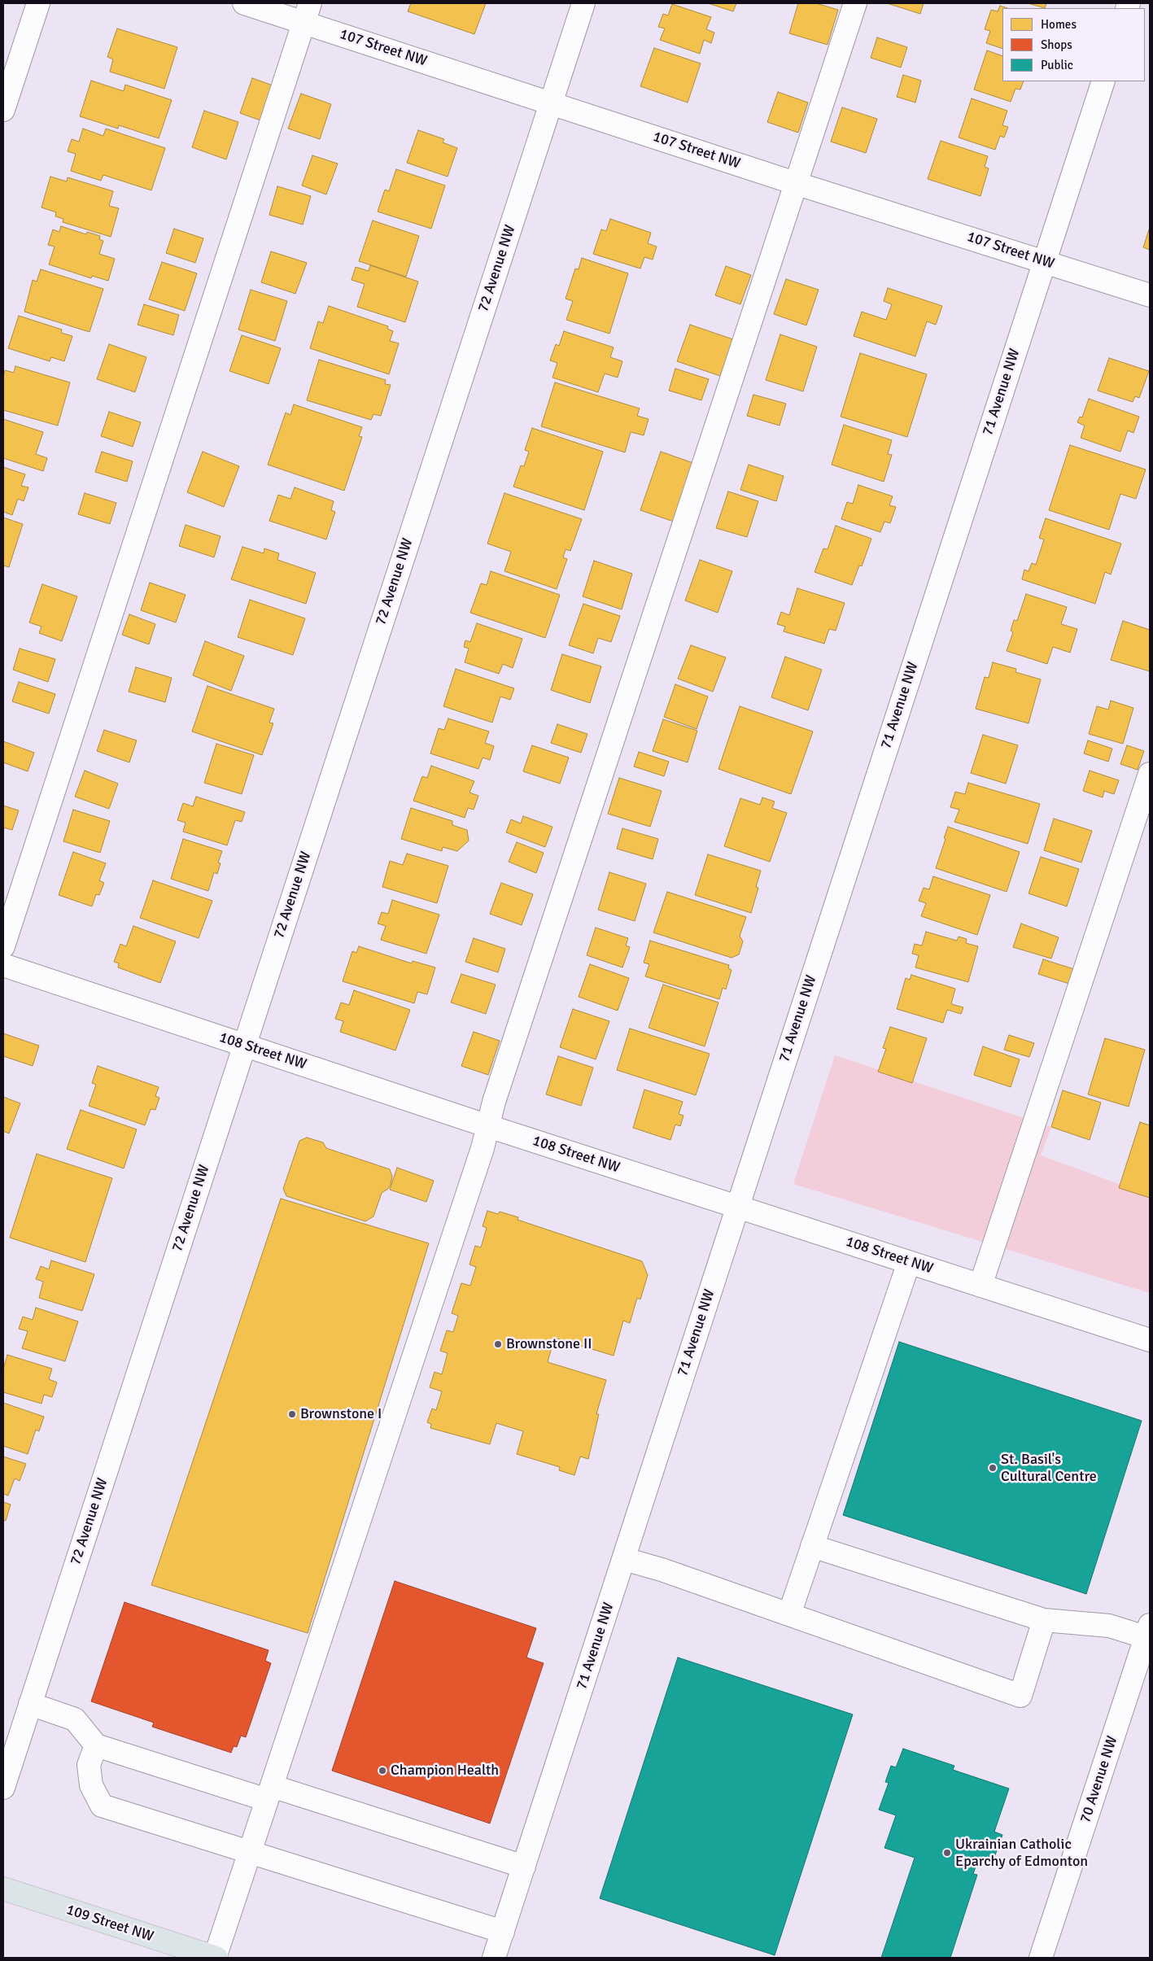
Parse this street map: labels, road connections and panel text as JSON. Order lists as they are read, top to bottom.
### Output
{
  "streets": {
    "main road": ["109 Street NW"],
    "street": [
      "107 Street NW",
      "72 Avenue NW",
      "71 Avenue NW",
      "108 Street NW",
      "70 Avenue NW"
    ]
  },
  "crossings": [
    ["107 Street NW", "72 Avenue NW"],
    ["107 Street NW", "71 Avenue NW"],
    ["72 Avenue NW", "108 Street NW"],
    ["71 Avenue NW", "108 Street NW"]
  ],
  "places": [
    "Brownstone II",
    "Brownstone I",
    "St. Basil's Cultural Centre",
    "Champion Health",
    "Ukrainian Catholic Eparchy of Edmonton"
  ],
  "legend": ["Homes", "Shops", "Public"]
}
